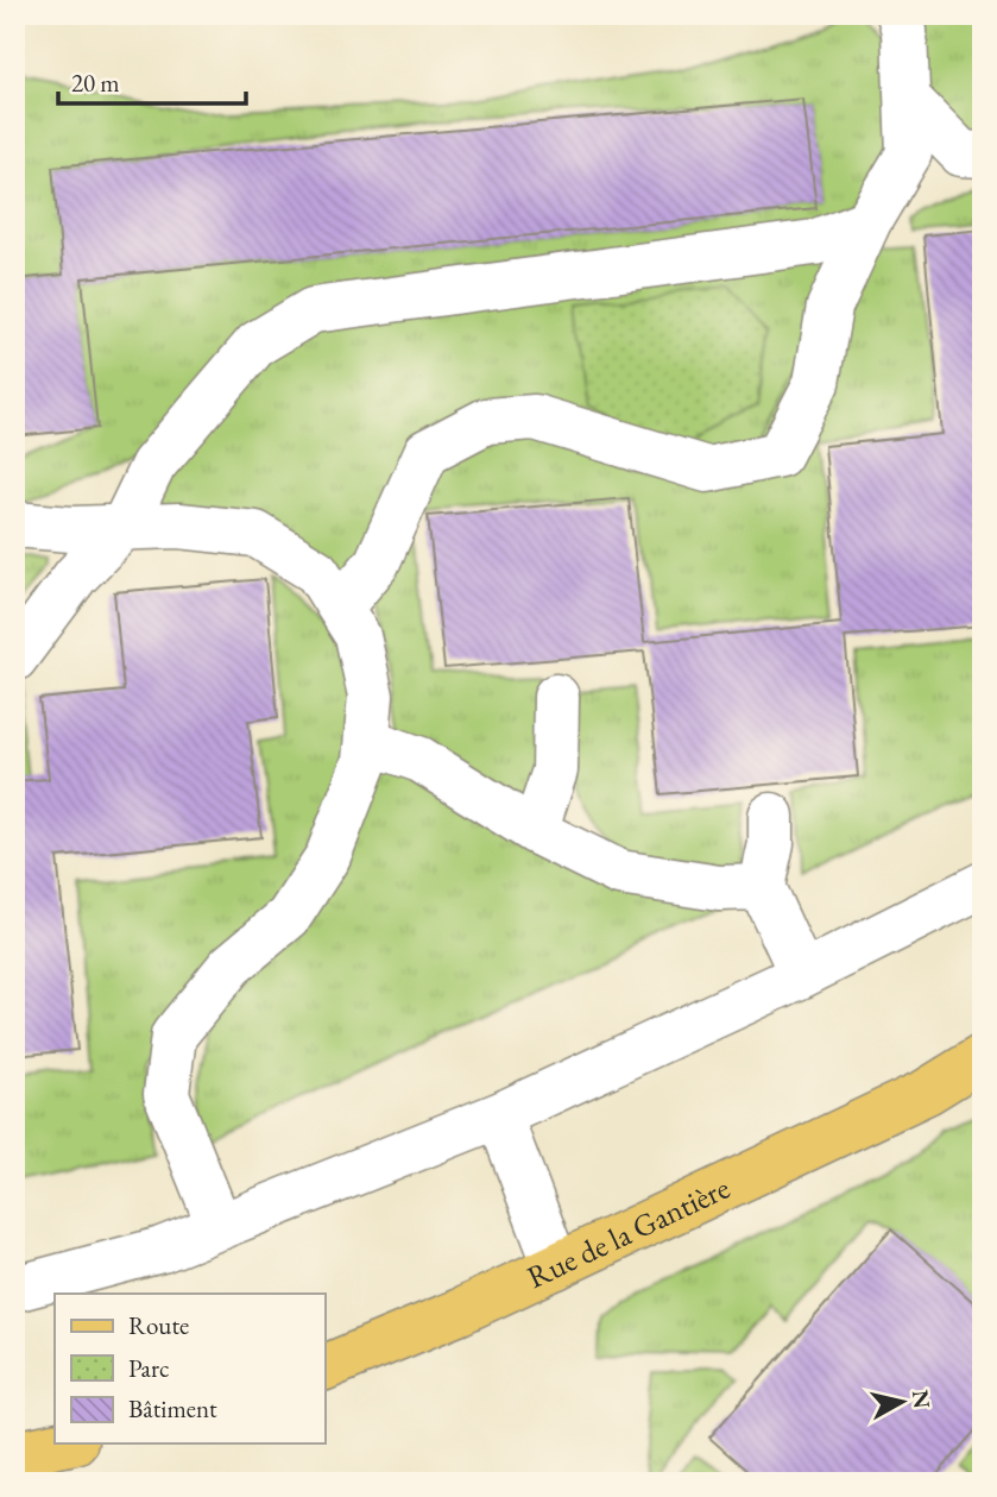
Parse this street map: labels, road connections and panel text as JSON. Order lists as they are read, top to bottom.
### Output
{
  "streets": {
    "main road": ["Rue de la Gantière"]
  },
  "legend": ["Route", "Parc", "Bâtiment"],
  "scale_bar": "20 m",
  "north": "right"
}
